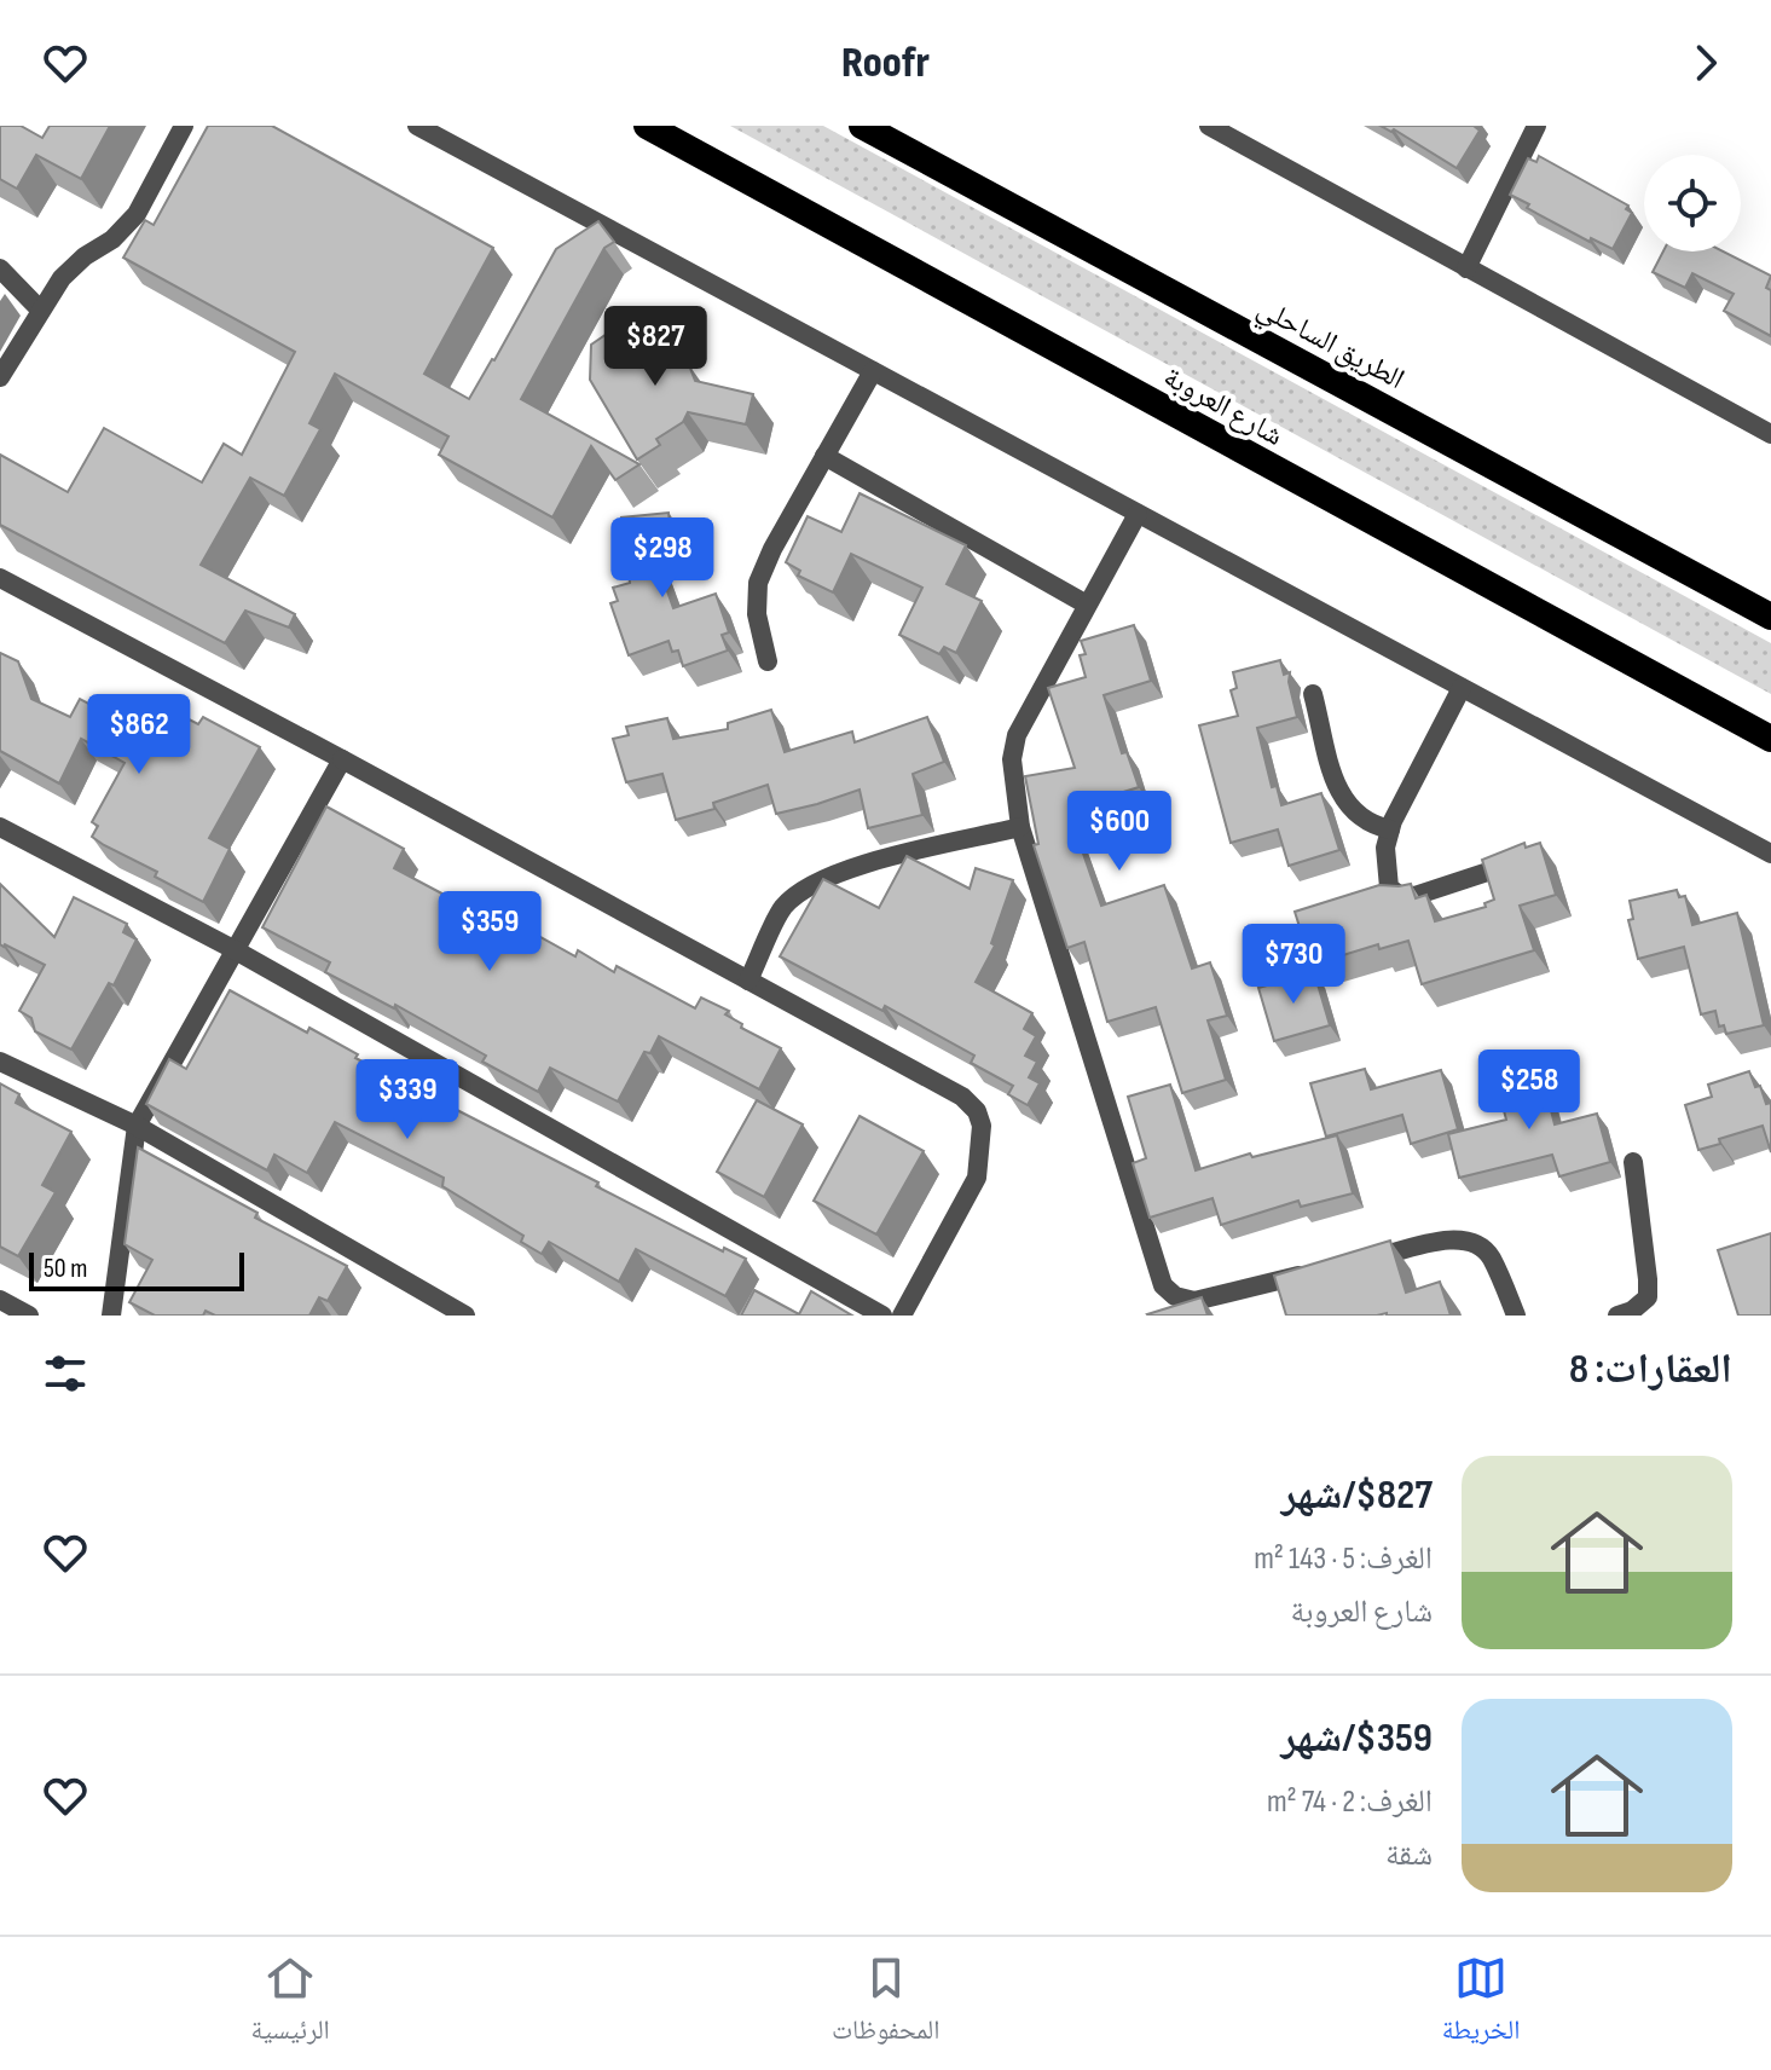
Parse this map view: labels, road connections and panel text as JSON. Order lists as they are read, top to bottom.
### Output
{
  "streets": {
    "highway": ["الطريق الساحلي", "شارع العروبة"]
  },
  "scale_bar": "50 m",
  "page": {
    "header": "Roofr",
    "price": [
      "$827",
      "$298",
      "$862",
      "$600",
      "$359",
      "$730",
      "$258",
      "$339"
    ],
    "scale": "50 m",
    "heading": "العقارات: 8",
    "list": [
      {
        "name": "$827/شهر",
        "note": "الغرف: 5 · 143 m² · شارع العروبة"
      },
      {
        "name": "$359/شهر",
        "note": "الغرف: 2 · 74 m² · شقة"
      }
    ],
    "tabs": ["الخريطة", "المحفوظات", "الرئيسية"]
  }
}
